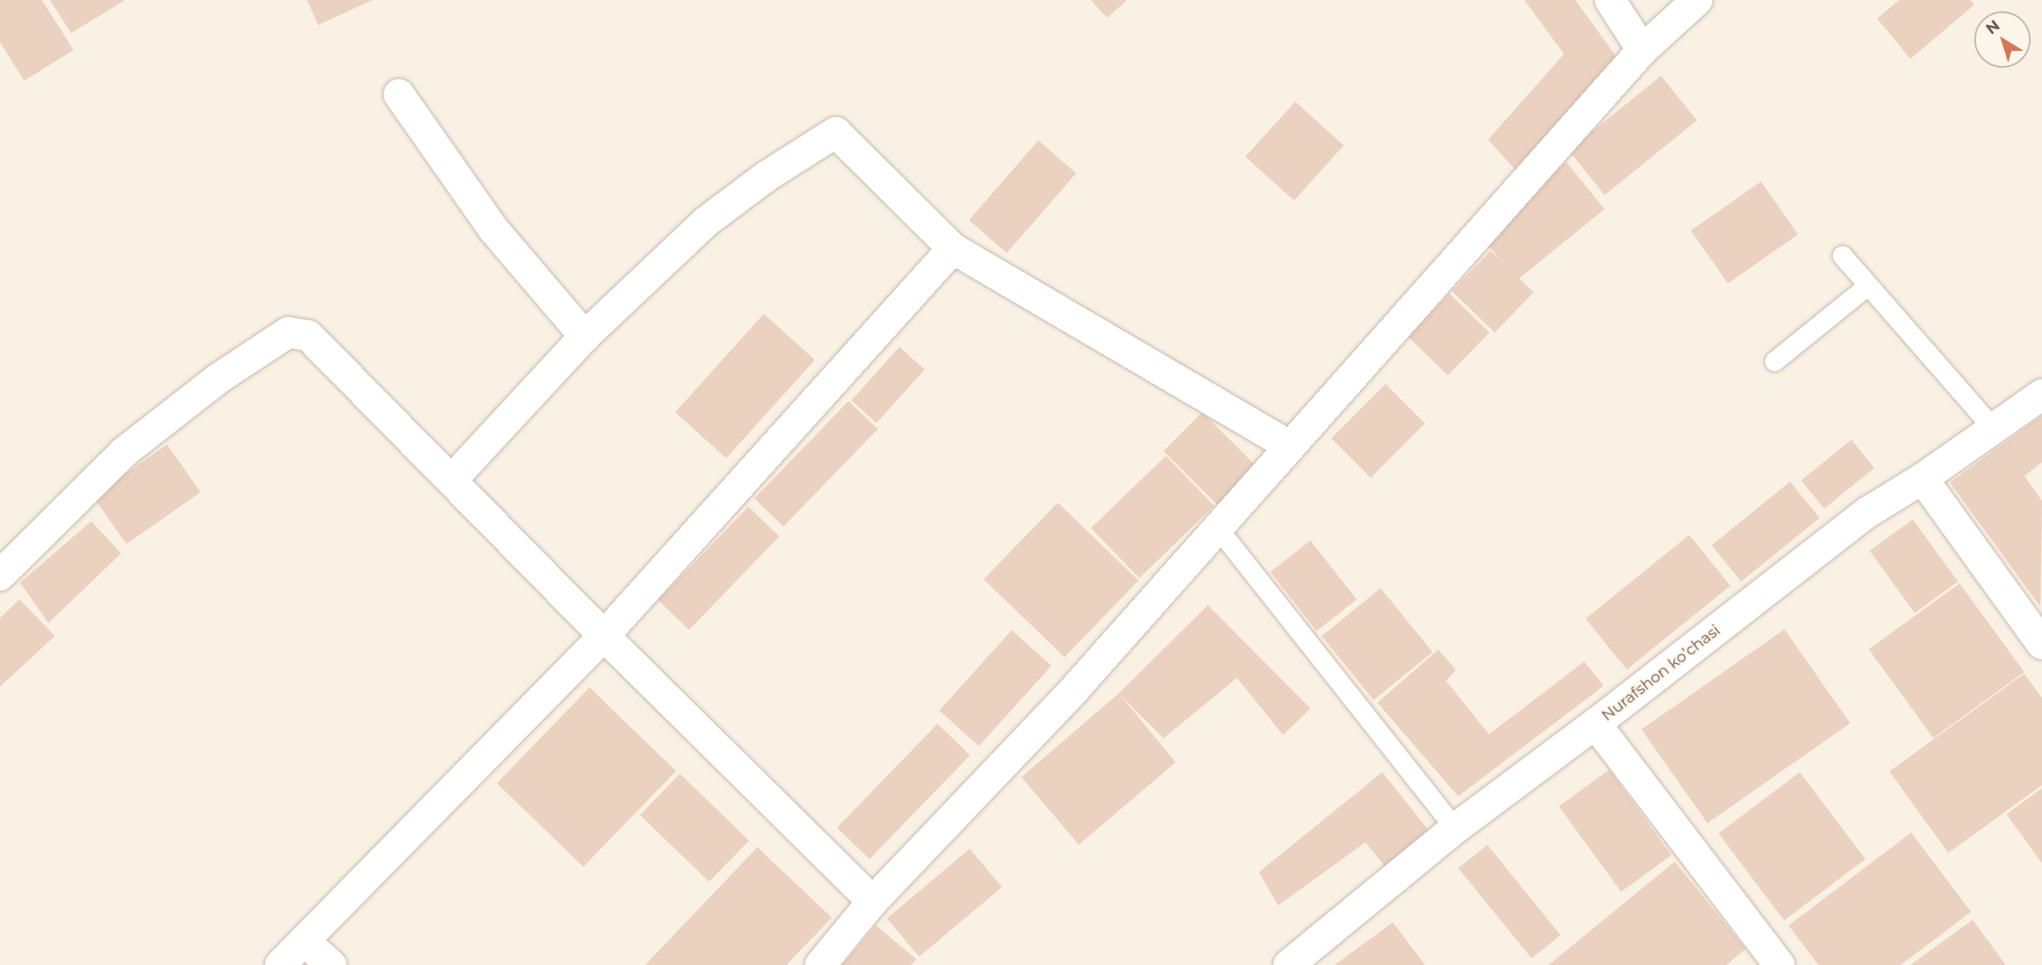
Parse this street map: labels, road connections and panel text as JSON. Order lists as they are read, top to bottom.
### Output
{
  "streets": {
    "street": ["Nurafshon ko’chasi"]
  },
  "north": "top left"
}
